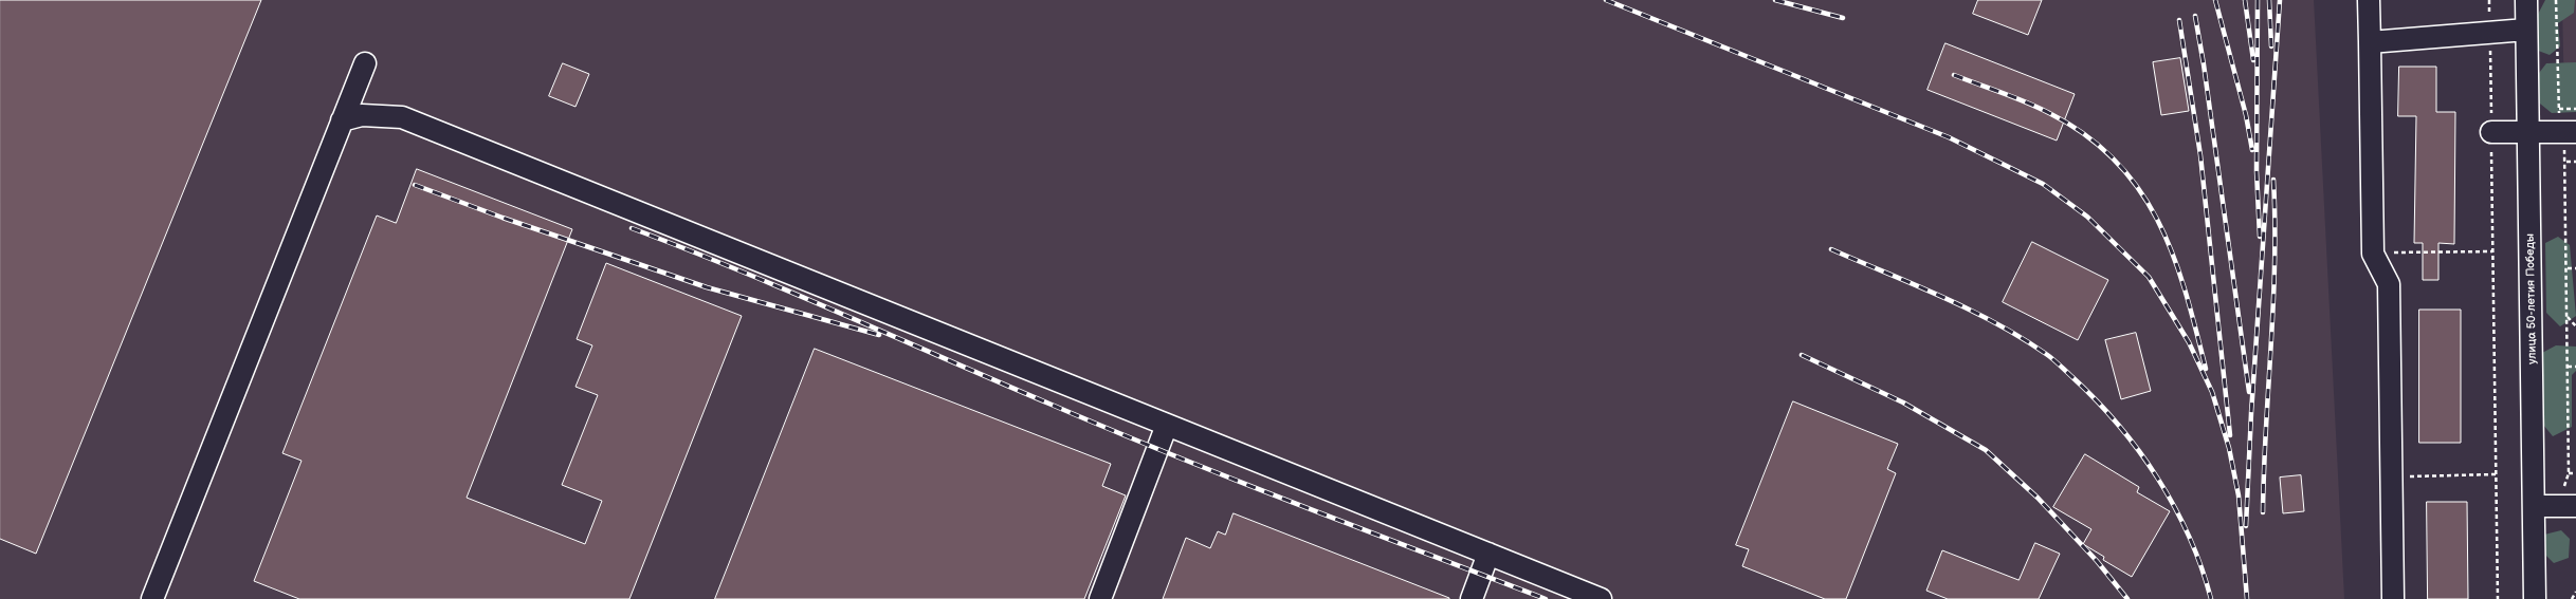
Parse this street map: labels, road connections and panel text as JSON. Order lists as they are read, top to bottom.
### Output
{
  "streets": {
    "street": ["улица 50-летия Победы"]
  }
}
